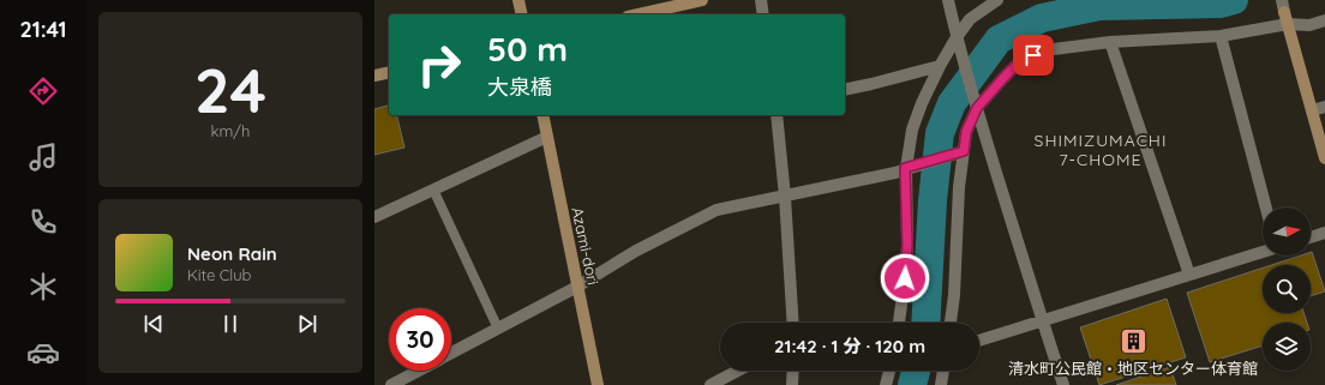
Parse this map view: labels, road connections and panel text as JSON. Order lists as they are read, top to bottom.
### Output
{
  "streets": {
    "street": ["Azami-dori"]
  },
  "districts": ["SHIMIZUMACHI 7-CHOME"],
  "places": {
    "building": ["清水町公民館・地区センター体育館"]
  },
  "north": "right",
  "page": {
    "tabs": "21:41",
    "tile": ["24", "km/h"],
    "turn": ["50 m", "大泉橋"],
    "song": ["Neon Rain", "Kite Club"],
    "limit": "30",
    "trip": "21:42 · 1 分 · 120 m"
  }
}
